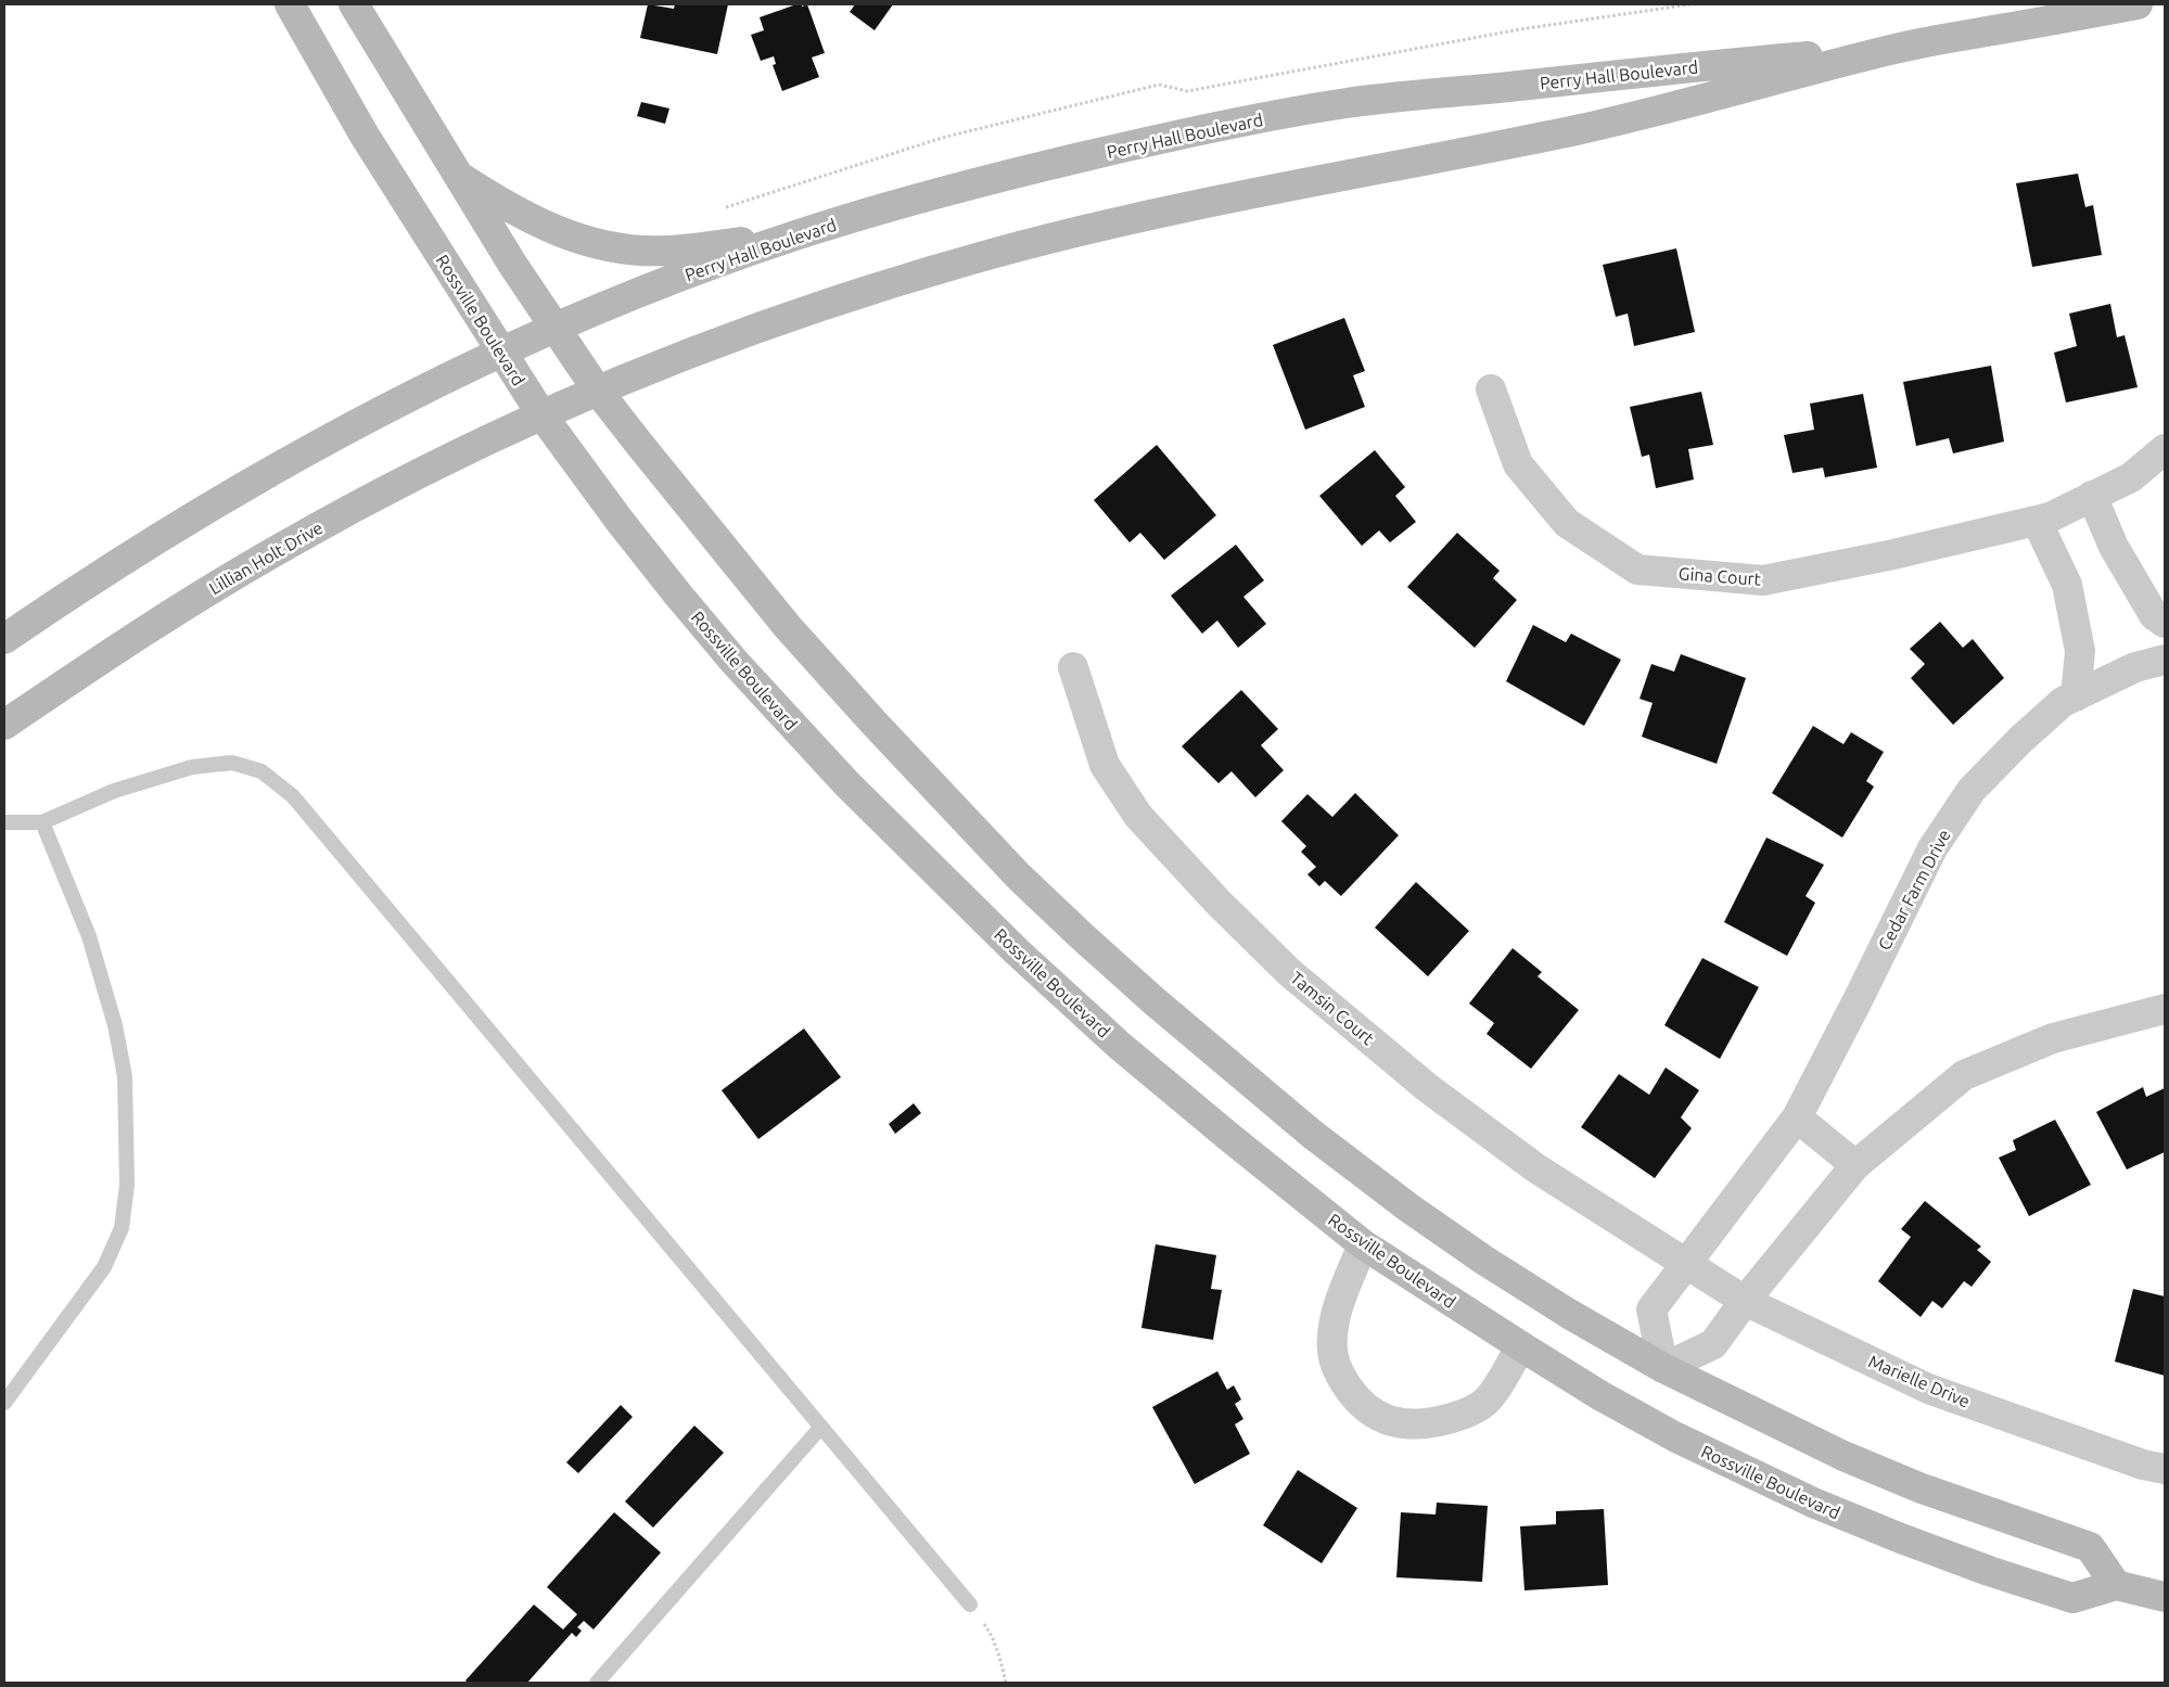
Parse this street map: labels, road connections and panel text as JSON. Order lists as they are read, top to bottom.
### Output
{
  "streets": {
    "main road": ["Perry Hall Boulevard", "Rossville Boulevard", "Lillian Holt Drive"],
    "street": [
      "Gina Court",
      "Cedar Farm Drive",
      "Tamsin Court",
      "Marielle Drive"
    ]
  },
  "crossings": [
    ["Perry Hall Boulevard", "Rossville Boulevard"],
    ["Perry Hall Boulevard", "Lillian Holt Drive"],
    ["Rossville Boulevard", "Lillian Holt Drive"],
    ["Cedar Farm Drive", "Tamsin Court"],
    ["Cedar Farm Drive", "Marielle Drive"],
    ["Tamsin Court", "Marielle Drive"]
  ]
}
